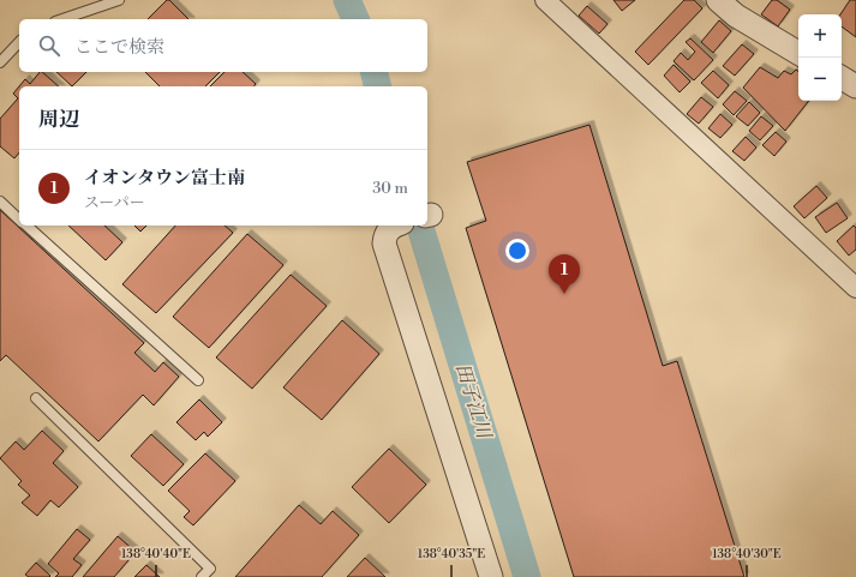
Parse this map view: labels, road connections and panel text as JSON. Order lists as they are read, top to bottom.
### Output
{
  "water": ["田子江川"],
  "page": {
    "map_buttons": ["+", "−"],
    "search": "ここで検索",
    "heading": "周辺",
    "list": [
      {
        "mark": "1",
        "name": "イオンタウン富士南",
        "note": "スーパー",
        "value": "30 m"
      }
    ],
    "pins": "1"
  },
  "coordinates": ["138°40'40\"E", "138°40'35\"E", "138°40'30\"E"]
}
